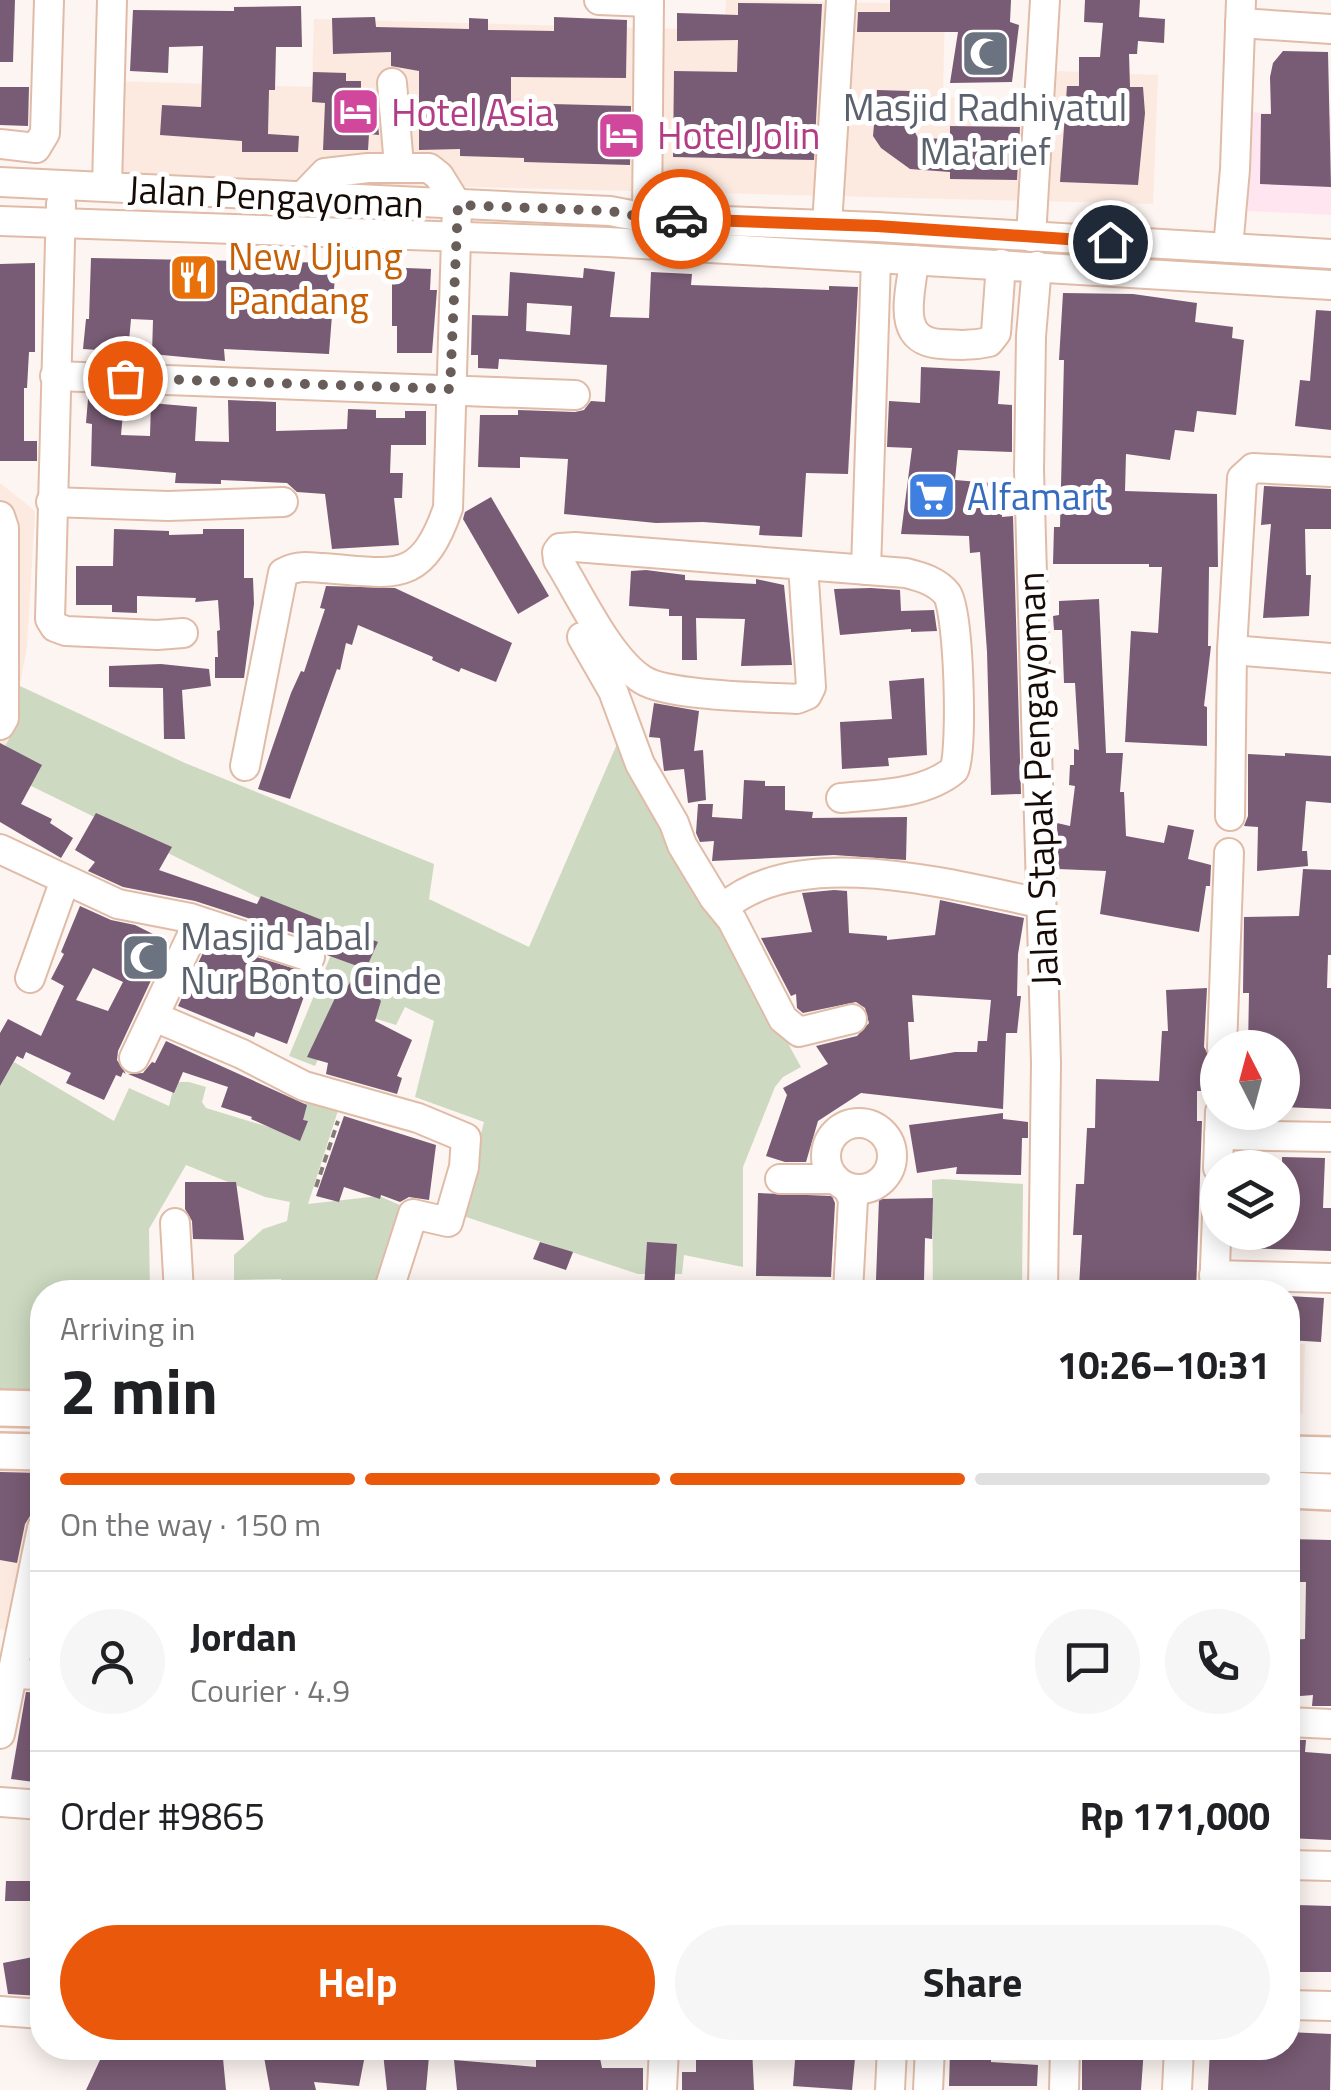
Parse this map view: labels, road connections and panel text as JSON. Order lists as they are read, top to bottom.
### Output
{
  "streets": {
    "street": ["Jalan Pengayoman", "Jalan Stapak Pengayoman"]
  },
  "crossings": [
    ["Jalan Pengayoman", "Jalan Stapak Pengayoman"]
  ],
  "places": {
    "mosque": ["Masjid Radhiyatul Ma'arief", "Masjid Jabal Nur Bonto Cinde"],
    "hotel": ["Hotel Asia", "Hotel Jolin"],
    "restaurant": ["New Ujung Pandang"],
    "supermarket": ["Alfamart"]
  },
  "north": "top",
  "page": {
    "heading": ["2 min", "Arriving in", "10:26–10:31"],
    "panel": [
      "Jordan",
      "Courier · 4.9",
      "Order #9865",
      "Rp 171,000"
    ],
    "bar": "On the way · 150 m",
    "buttons": ["Help", "Share"]
  }
}
